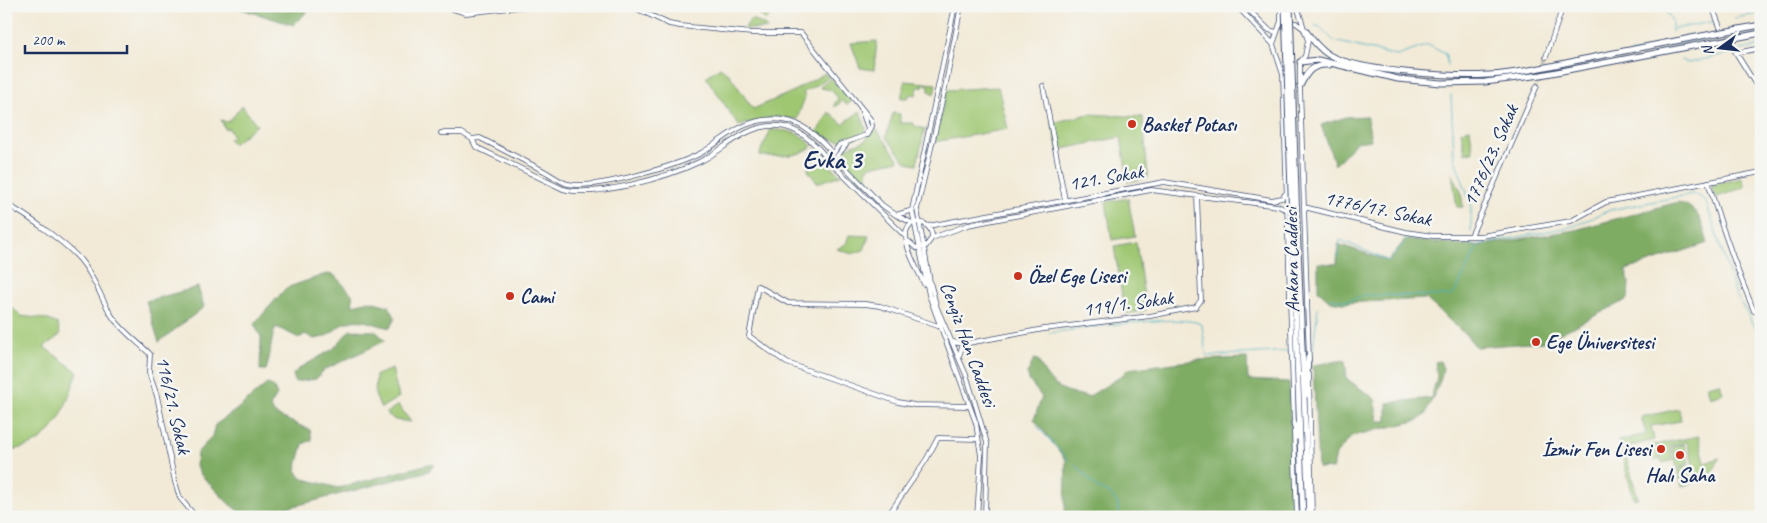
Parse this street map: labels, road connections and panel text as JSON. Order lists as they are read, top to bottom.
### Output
{
  "streets": {
    "highway": ["Ankara Caddesi"],
    "street": [
      "1776/23. Sokak",
      "121. Sokak",
      "1776/17. Sokak",
      "119/1. Sokak",
      "Cengiz Han Caddesi",
      "116/21. Sokak"
    ]
  },
  "crossings": [
    ["1776/23. Sokak", "1776/17. Sokak"],
    ["121. Sokak", "Ankara Caddesi"],
    ["121. Sokak", "119/1. Sokak"],
    ["121. Sokak", "Cengiz Han Caddesi"],
    ["1776/17. Sokak", "Ankara Caddesi"],
    ["119/1. Sokak", "Cengiz Han Caddesi"]
  ],
  "districts": ["Evka 3"],
  "places": [
    "Basket Potası",
    "Özel Ege Lisesi",
    "Cami",
    "Ege Üniversitesi",
    "İzmir Fen Lisesi",
    "Halı Saha"
  ],
  "scale_bar": "200 m",
  "north": "left"
}
